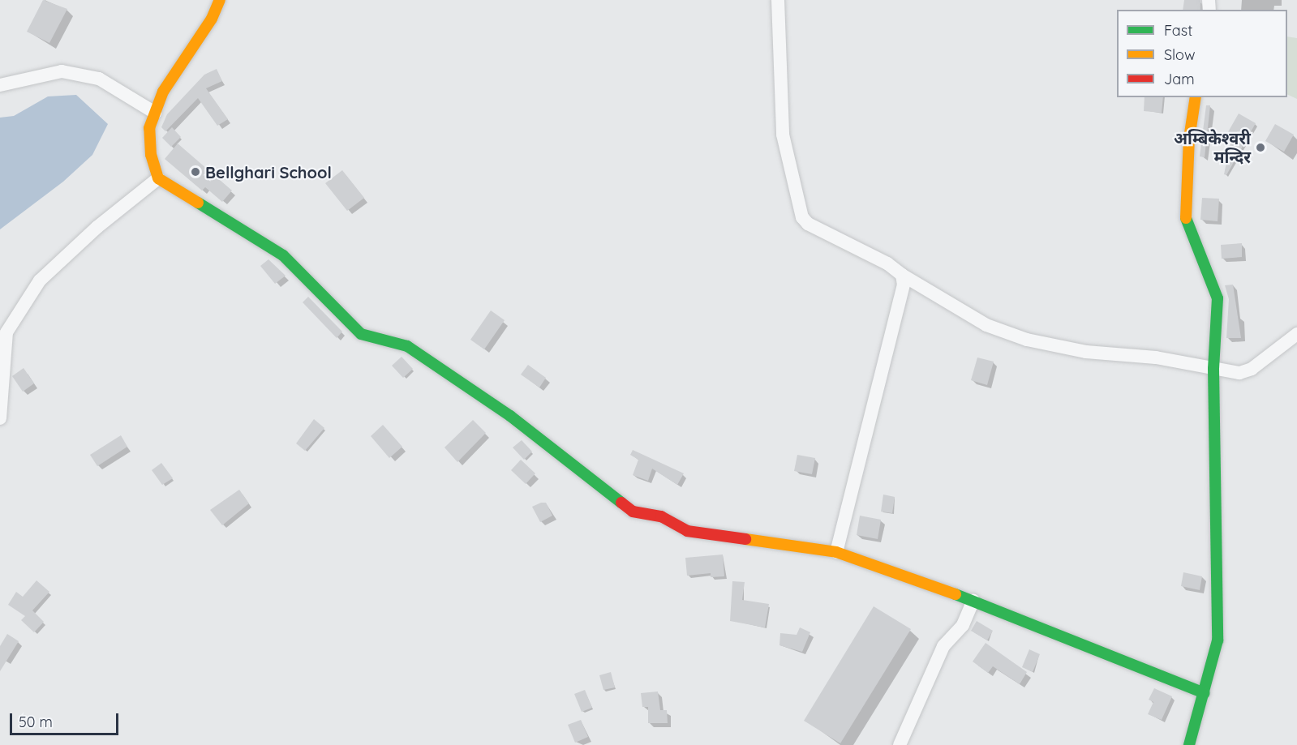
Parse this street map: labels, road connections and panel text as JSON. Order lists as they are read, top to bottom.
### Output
{
  "places": ["अम्बिकेश्‍वरी मन्दिर", "Bellghari School"],
  "legend": ["Fast", "Slow", "Jam"],
  "scale_bar": "50 m"
}
